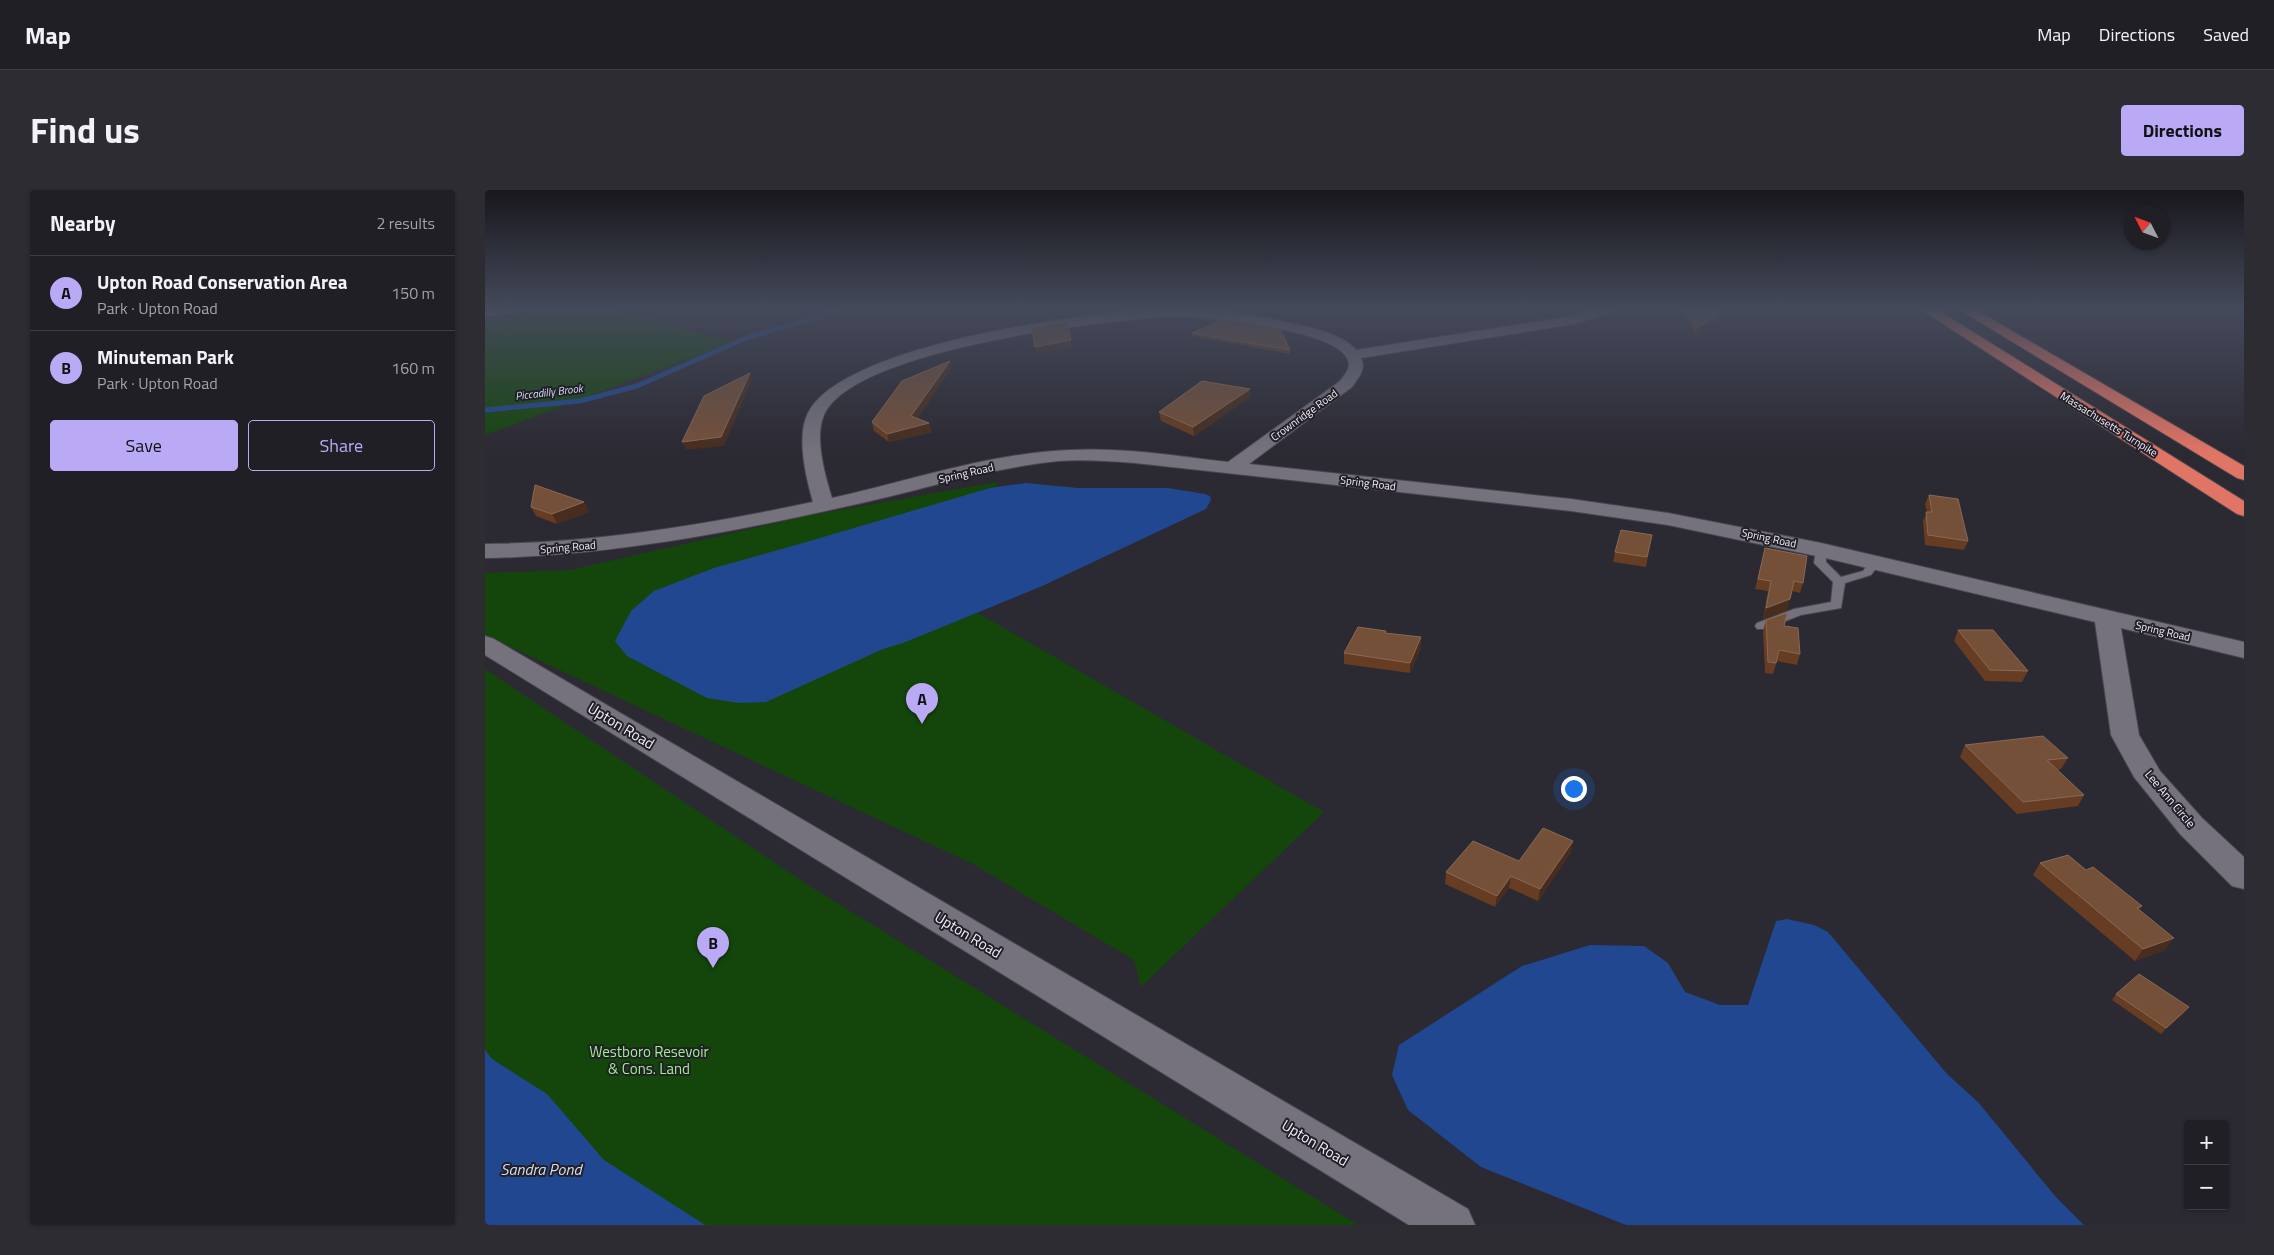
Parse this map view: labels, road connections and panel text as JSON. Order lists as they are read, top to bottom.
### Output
{
  "streets": {
    "highway": ["Massachusetts Turnpike"],
    "street": [
      "Crownridge Road",
      "Spring Road",
      "Upton Road",
      "Lee Ann Circle"
    ]
  },
  "crossings": [
    ["Crownridge Road", "Spring Road"],
    ["Spring Road", "Lee Ann Circle"]
  ],
  "water": ["Piccadilly Brook", "Sandra Pond"],
  "parks": ["Westboro Resevoir & Cons. Land"],
  "north": "top left",
  "page": {
    "header": "Map",
    "nav": ["Map", "Directions", "Saved"],
    "title": "Find us",
    "buttons": [
      "Directions",
      ["Save", "Share"]
    ],
    "heading": ["Nearby", "2 results"],
    "list": [
      {
        "mark": "A",
        "name": "Upton Road Conservation Area",
        "note": "Park · Upton Road",
        "value": "150 m"
      },
      {
        "mark": "B",
        "name": "Minuteman Park",
        "note": "Park · Upton Road",
        "value": "160 m"
      }
    ],
    "pins": ["A", "B"],
    "map_buttons": ["+", "−"]
  }
}
